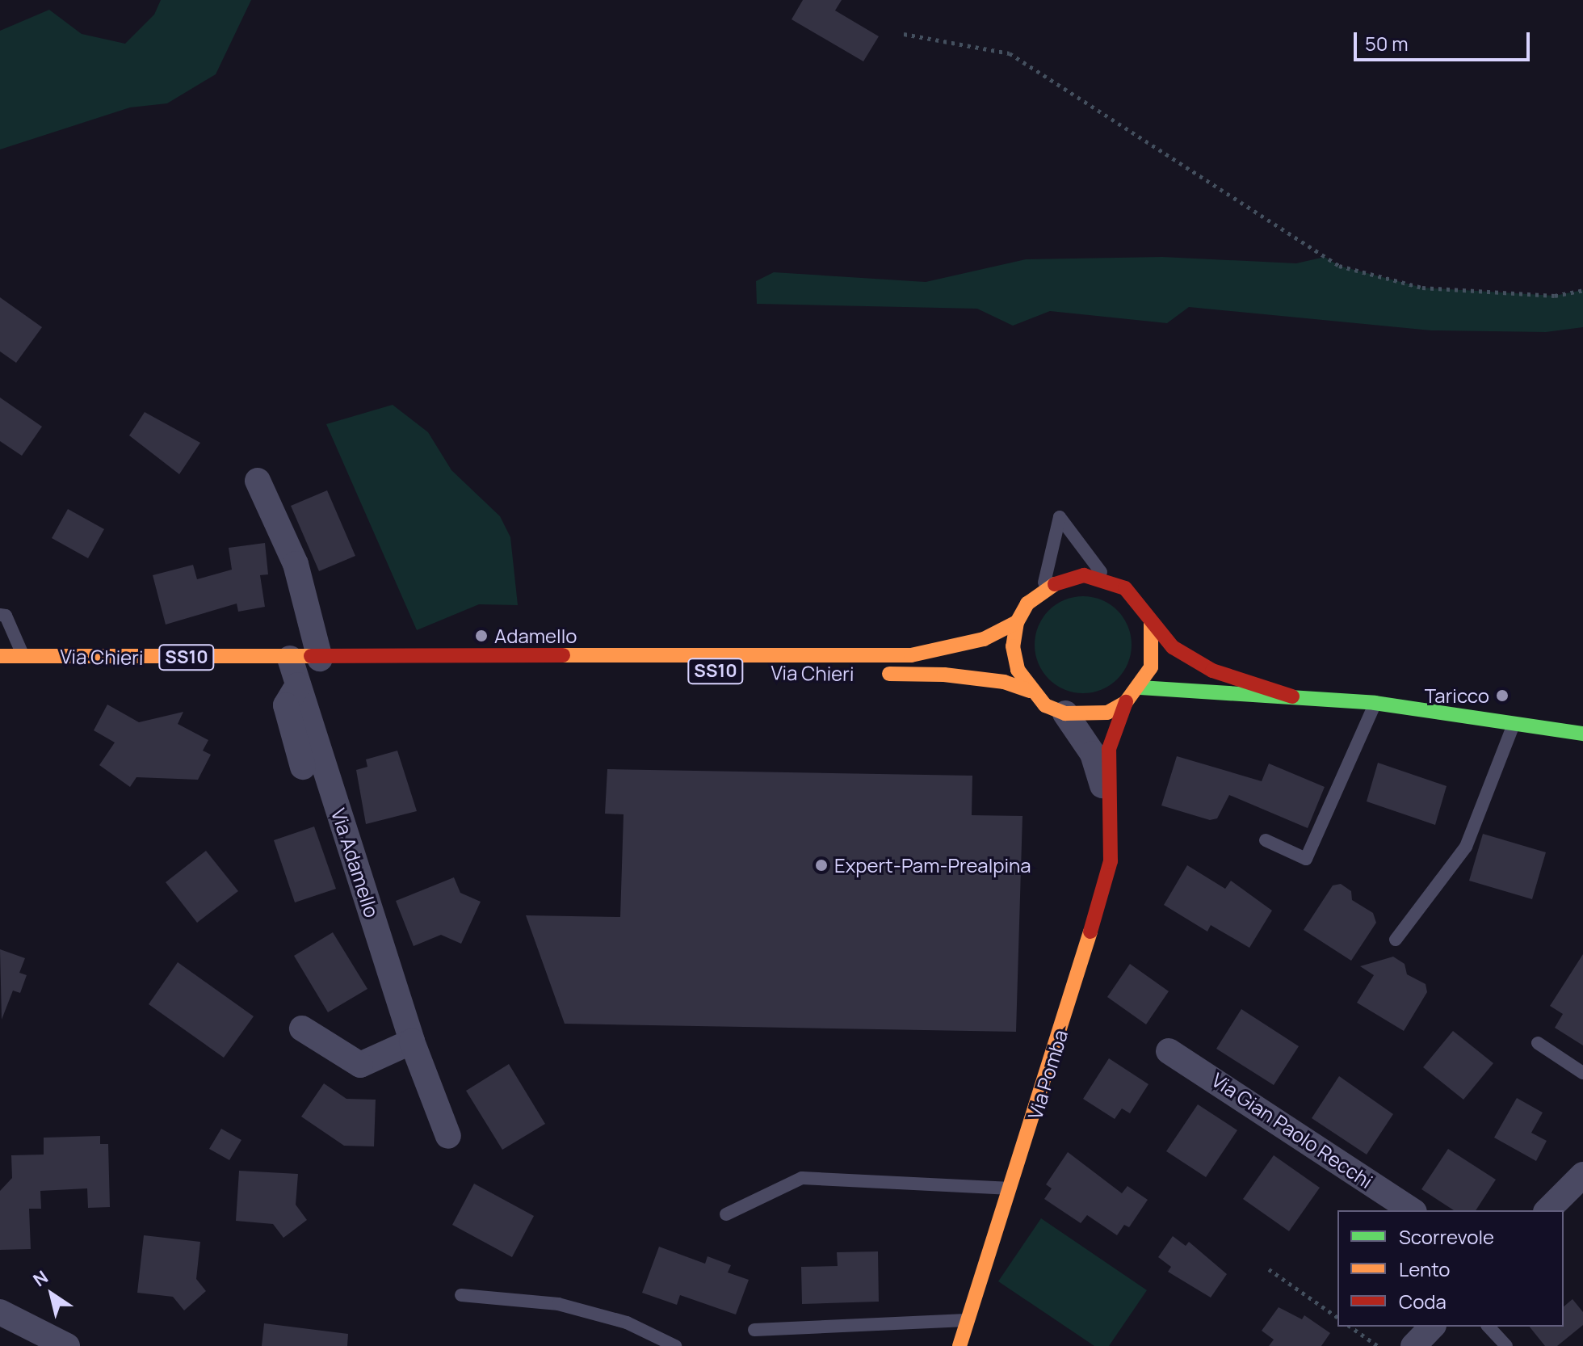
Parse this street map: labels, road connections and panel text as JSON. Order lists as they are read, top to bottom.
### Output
{
  "streets": {
    "main road": ["Via Chieri", "SS10", "Via Pomba"],
    "street": ["Via Adamello", "Via Gian Paolo Recchi"]
  },
  "crossings": [
    ["Via Chieri", "Via Adamello"],
    ["Via Chieri", "Via Pomba"]
  ],
  "places": ["Adamello", "Taricco", "Expert-Pam-Prealpina"],
  "legend": ["Scorrevole", "Lento", "Coda"],
  "scale_bar": "50 m",
  "north": "top left"
}
